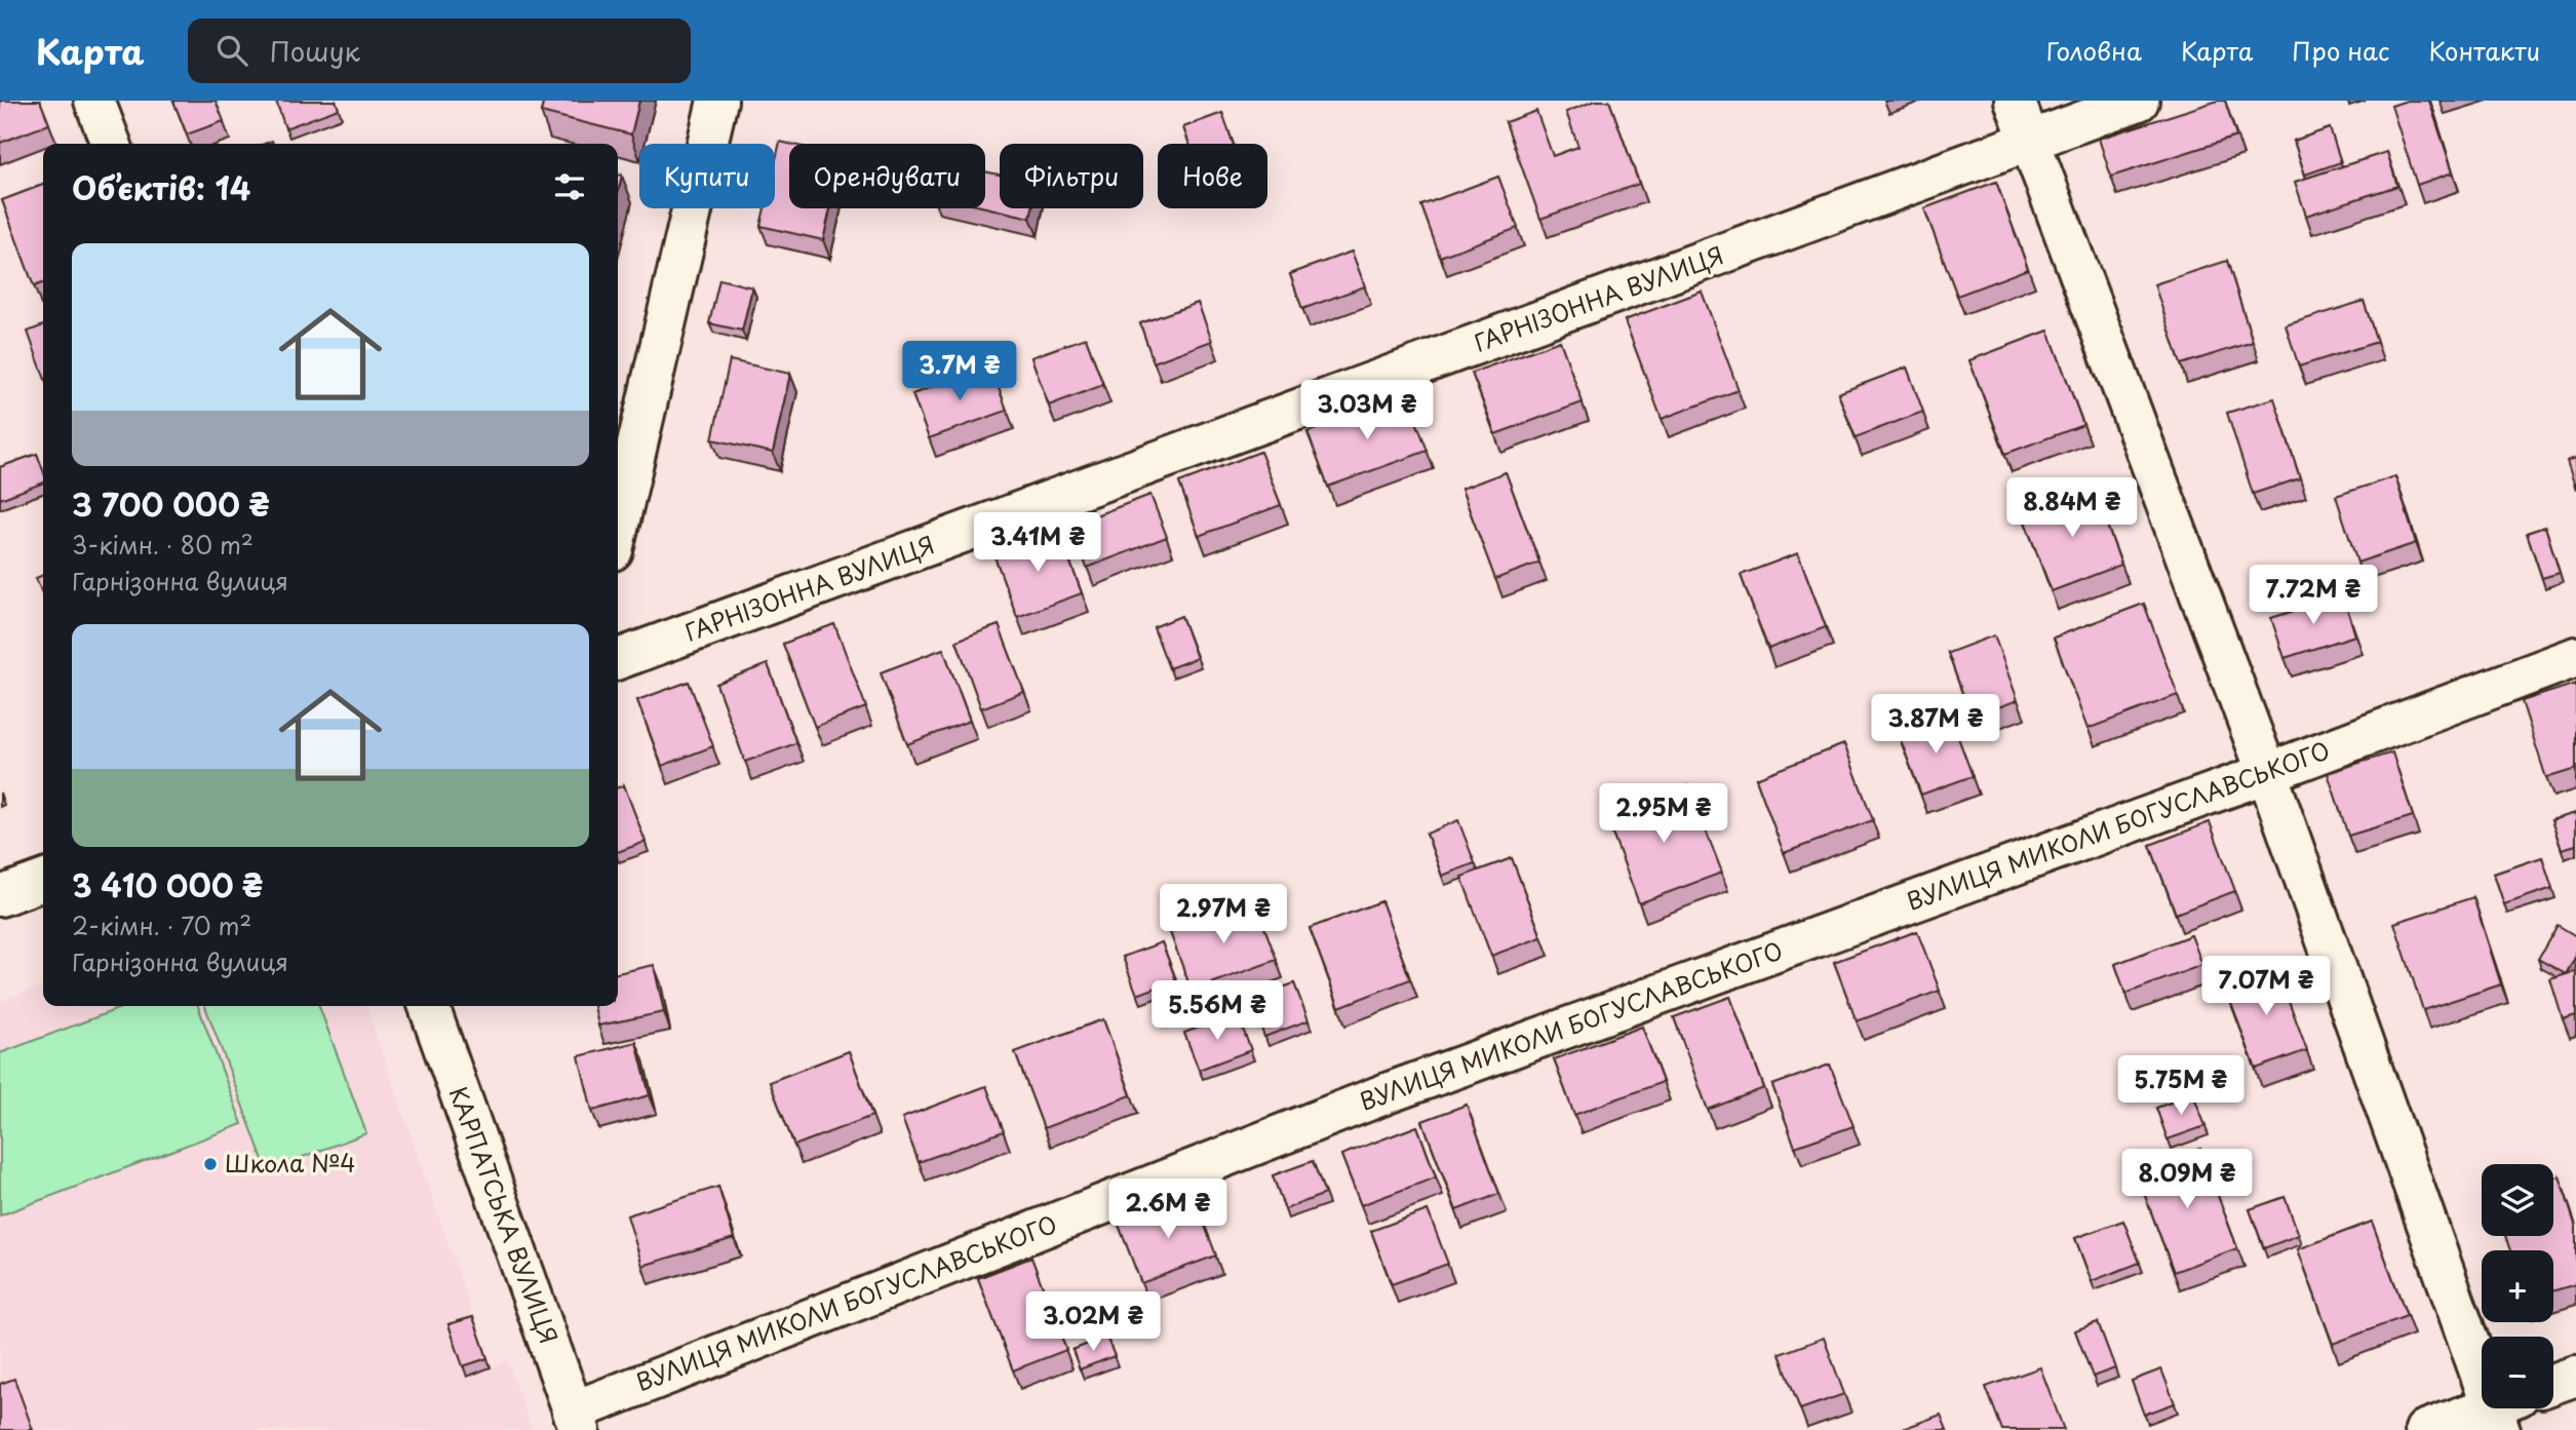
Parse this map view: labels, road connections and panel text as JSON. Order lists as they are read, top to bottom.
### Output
{
  "streets": {
    "street": ["ГАРНІЗОННА ВУЛИЦЯ", "ВУЛИЦЯ МИКОЛИ БОГУСЛАВСЬКОГО", "КАРПАТСЬКА ВУЛИЦЯ"]
  },
  "crossings": [
    ["ВУЛИЦЯ МИКОЛИ БОГУСЛАВСЬКОГО", "КАРПАТСЬКА ВУЛИЦЯ"]
  ],
  "places": ["Школа №4"],
  "page": {
    "header": "Карта",
    "search": "Пошук",
    "nav": [
      "Головна",
      "Карта",
      "Про нас",
      "Контакти"
    ],
    "chip": [
      "Купити",
      "Орендувати",
      "Фільтри",
      "Нове"
    ],
    "heading": "Об’єктів: 14",
    "list": [
      {
        "name": "3 700 000 ₴",
        "note": "3-кімн. · 80 m² · Гарнізонна вулиця"
      },
      {
        "name": "3 410 000 ₴",
        "note": "2-кімн. · 70 m² · Гарнізонна вулиця"
      }
    ],
    "price": [
      "3.7M ₴",
      "3.03M ₴",
      "8.84M ₴",
      "3.41M ₴",
      "7.72M ₴",
      "3.87M ₴",
      "2.95M ₴",
      "2.97M ₴",
      "7.07M ₴",
      "5.56M ₴",
      "5.75M ₴",
      "8.09M ₴",
      "2.6M ₴",
      "3.02M ₴"
    ],
    "map_buttons": ["+", "−"]
  }
}
